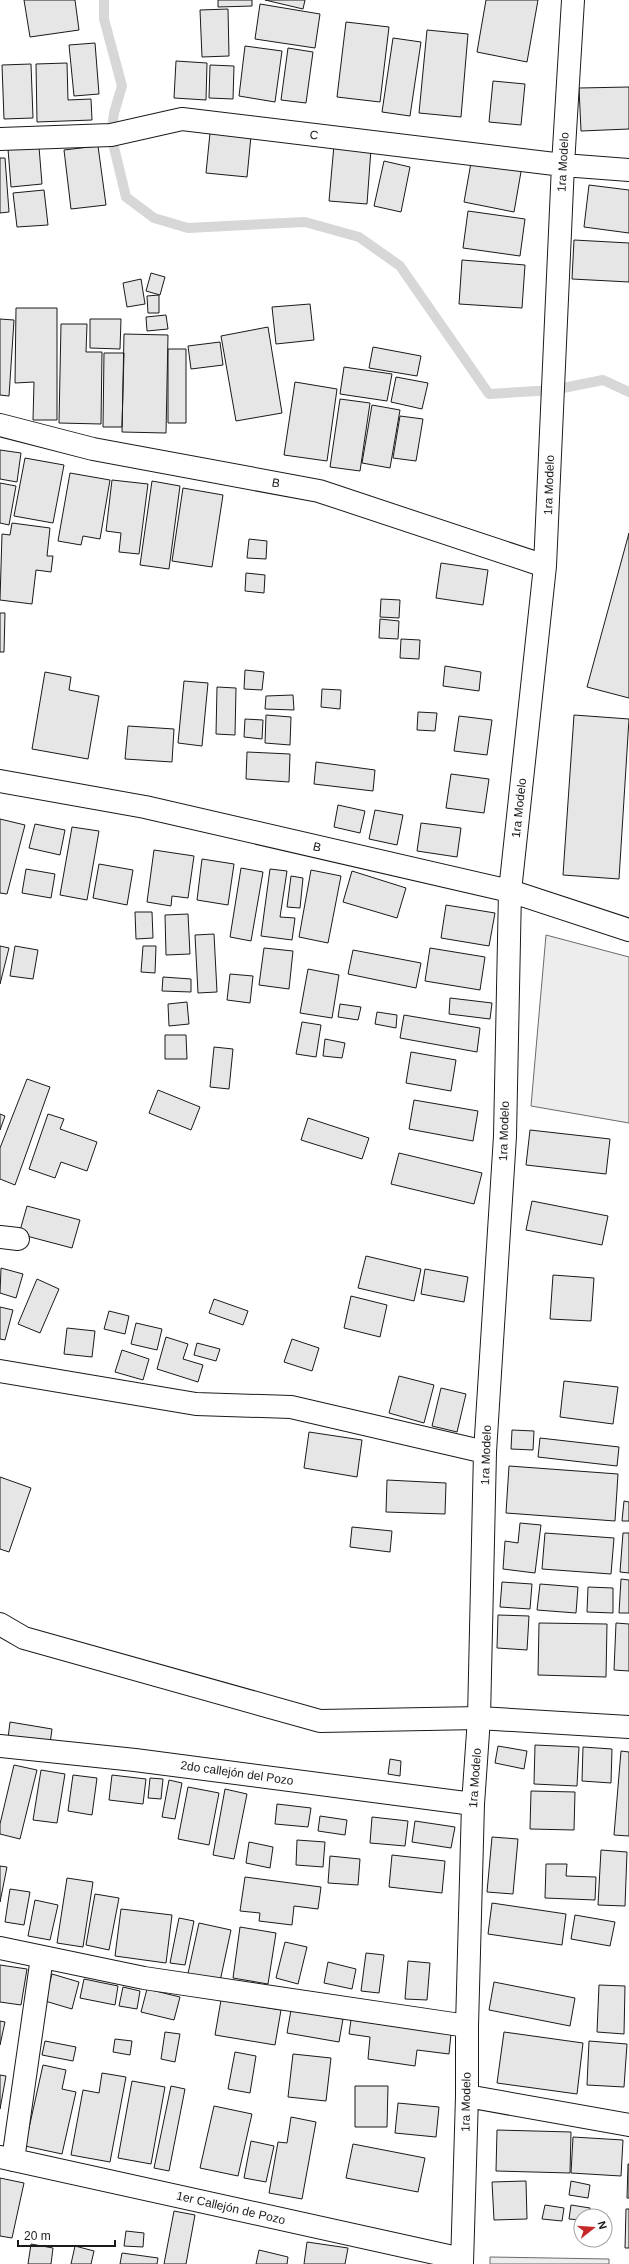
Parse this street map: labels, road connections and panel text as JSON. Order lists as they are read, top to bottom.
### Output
{
  "streets": {
    "street": [
      "C",
      "1ra Modelo",
      "B",
      "2do callejón del Pozo",
      "1er Callejón de Pozo"
    ]
  },
  "crossings": [
    ["C", "1ra Modelo"],
    ["1ra Modelo", "B"],
    ["1ra Modelo", "2do callejón del Pozo"],
    ["1ra Modelo", "1er Callejón de Pozo"]
  ],
  "scale_bar": "20 m",
  "north": "right"
}
